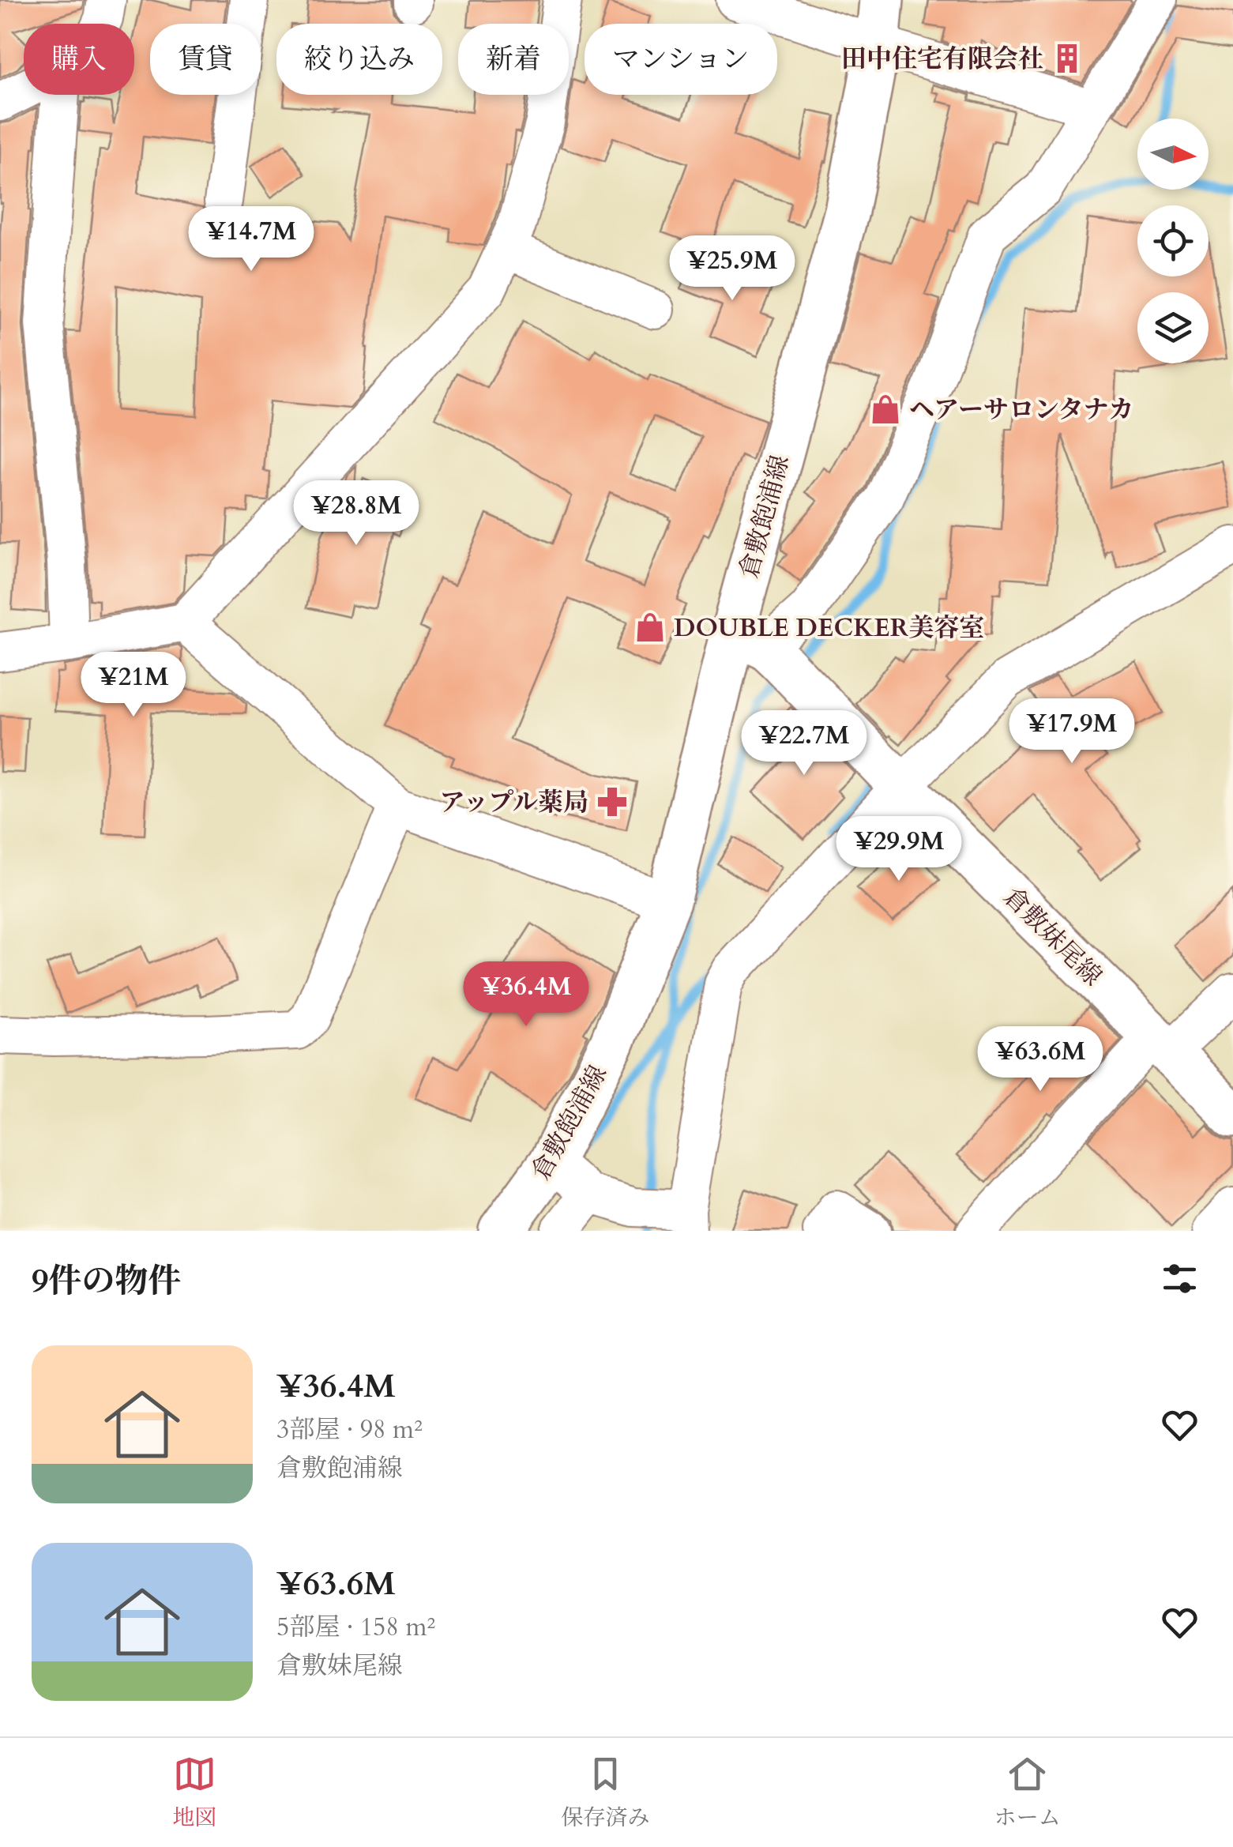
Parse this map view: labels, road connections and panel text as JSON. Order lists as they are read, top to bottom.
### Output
{
  "streets": {
    "main road": ["倉敷飽浦線", "倉敷妹尾線"]
  },
  "crossings": [
    ["倉敷飽浦線", "倉敷妹尾線"]
  ],
  "places": {
    "building": ["田中住宅有限会社"],
    "shop": ["ヘアーサロンタナカ", "DOUBLE DECKER美容室"],
    "pharmacy": ["アップル薬局"]
  },
  "north": "right",
  "page": {
    "chip": [
      "購入",
      "賃貸",
      "絞り込み",
      "新着",
      "マンション"
    ],
    "price": [
      "¥14.7M",
      "¥25.9M",
      "¥28.8M",
      "¥21M",
      "¥17.9M",
      "¥22.7M",
      "¥29.9M",
      "¥36.4M",
      "¥63.6M"
    ],
    "heading": "9件の物件",
    "list": [
      {
        "name": "¥36.4M",
        "note": "3部屋 · 98 m² · 倉敷飽浦線"
      },
      {
        "name": "¥63.6M",
        "note": "5部屋 · 158 m² · 倉敷妹尾線"
      }
    ],
    "tabs": ["地図", "保存済み", "ホーム"]
  }
}
